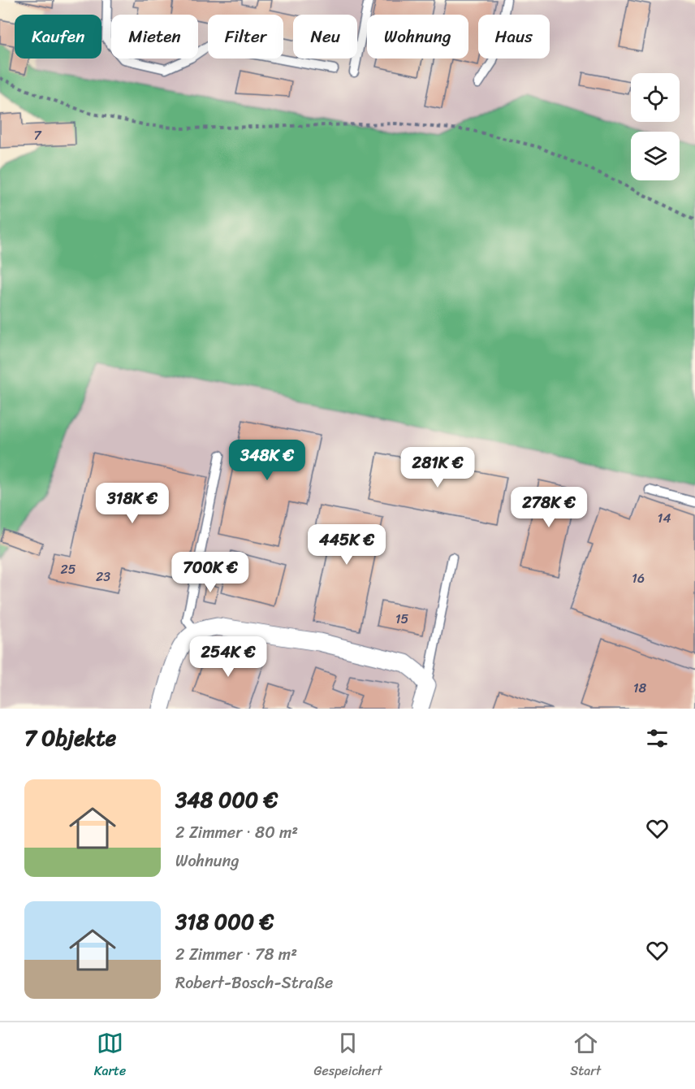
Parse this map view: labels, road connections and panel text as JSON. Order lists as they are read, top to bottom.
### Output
{
  "house_numbers": [
    "7",
    "14",
    "25",
    "23",
    "16",
    "15",
    "18"
  ],
  "page": {
    "chip": [
      "Kaufen",
      "Mieten",
      "Filter",
      "Neu",
      "Wohnung",
      "Haus"
    ],
    "price": [
      "348K €",
      "281K €",
      "318K €",
      "278K €",
      "445K €",
      "700K €",
      "254K €"
    ],
    "heading": "7 Objekte",
    "list": [
      {
        "name": "348 000 €",
        "note": "2 Zimmer · 80 m² · Wohnung"
      },
      {
        "name": "318 000 €",
        "note": "2 Zimmer · 78 m² · Robert-Bosch-Straße"
      }
    ],
    "tabs": ["Karte", "Gespeichert", "Start"]
  }
}
